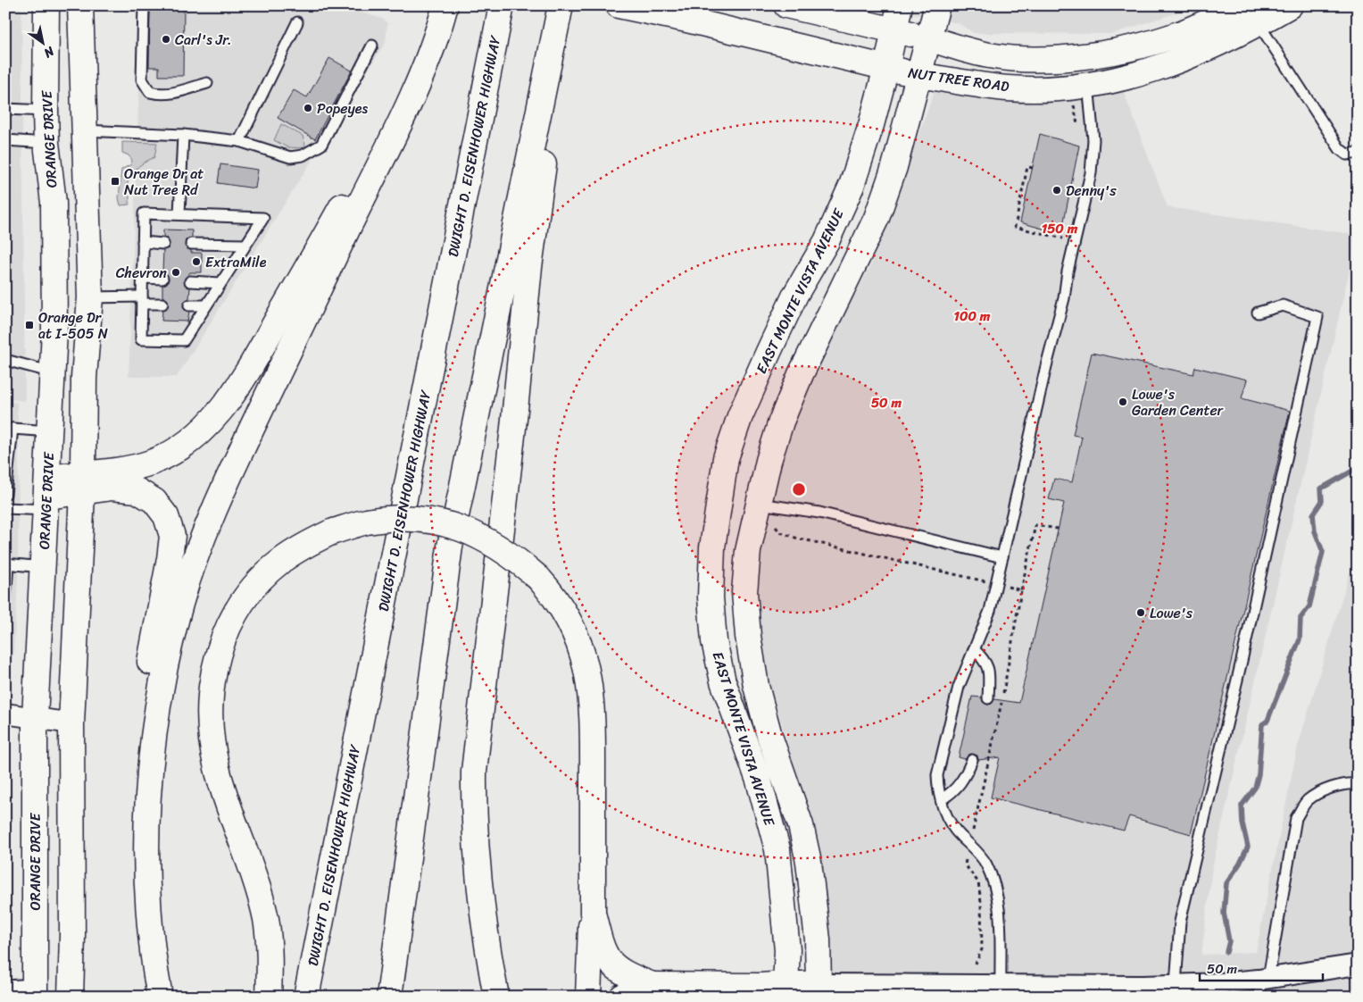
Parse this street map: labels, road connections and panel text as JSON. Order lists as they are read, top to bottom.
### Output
{
  "streets": {
    "main road": [
      "NUT TREE ROAD",
      "ORANGE DRIVE",
      "DWIGHT D. EISENHOWER HIGHWAY",
      "EAST MONTE VISTA AVENUE"
    ]
  },
  "crossings": [
    ["NUT TREE ROAD", "EAST MONTE VISTA AVENUE"]
  ],
  "places": {
    "other": [
      "Carl's Jr.",
      "Popeyes",
      "Denny's",
      "ExtraMile",
      "Chevron",
      "Lowe's Garden Center",
      "Lowe's"
    ],
    "transit": ["Orange Dr at Nut Tree Rd", "Orange Dr at I-505 N"]
  },
  "scale_bar": "50 m",
  "north": "bottom right",
  "rings": ["150 m", "100 m", "50 m"]
}
